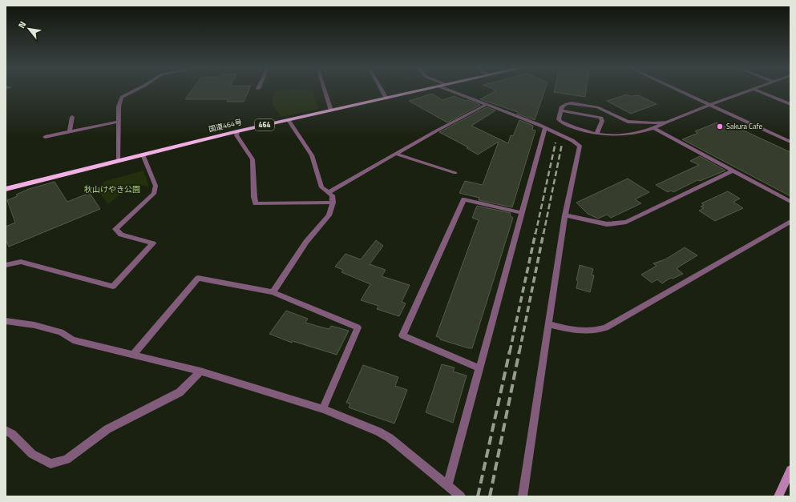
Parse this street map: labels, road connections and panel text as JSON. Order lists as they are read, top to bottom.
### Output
{
  "streets": {
    "highway": ["464", "国道464号"]
  },
  "parks": ["秋山けやき公園"],
  "places": ["Sakura Cafe"],
  "north": "top left"
}
